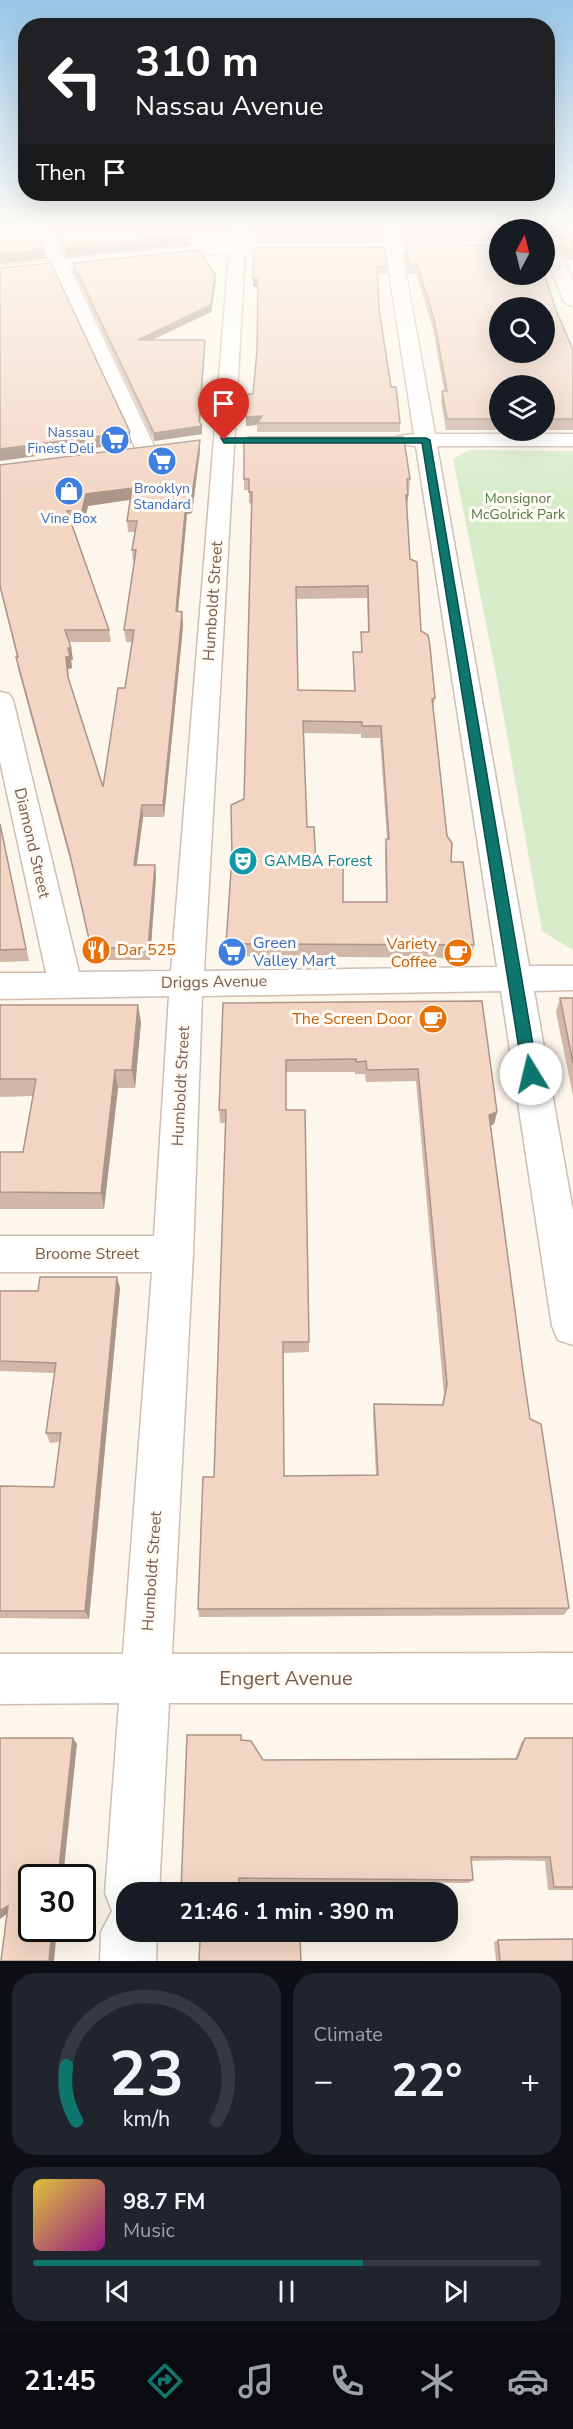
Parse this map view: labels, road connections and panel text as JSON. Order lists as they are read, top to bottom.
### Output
{
  "streets": {
    "street": [
      "Humboldt Street",
      "Diamond Street",
      "Driggs Avenue",
      "Broome Street",
      "Engert Avenue"
    ]
  },
  "crossings": [
    ["Humboldt Street", "Driggs Avenue"],
    ["Humboldt Street", "Broome Street"],
    ["Humboldt Street", "Engert Avenue"],
    ["Diamond Street", "Driggs Avenue"]
  ],
  "parks": ["Monsignor McGolrick Park"],
  "places": {
    "supermarket": ["Nassau Finest Deli", "Brooklyn Standard", "Green Valley Mart"],
    "shop": ["Vine Box"],
    "theatre": ["GAMBA Forest"],
    "restaurant": ["Dar 525"],
    "cafe": ["Variety Coffee", "The Screen Door"]
  },
  "north": "top",
  "page": {
    "turn": ["310 m", "Nassau Avenue"],
    "then": "Then",
    "limit": "30",
    "trip": "21:46 · 1 min · 390 m",
    "tile": "Climate",
    "heat": ["−", "22°", "+"],
    "song": ["98.7 FM", "Music"],
    "tabs": "21:45",
    "gauge": ["23", "km/h"]
  }
}
